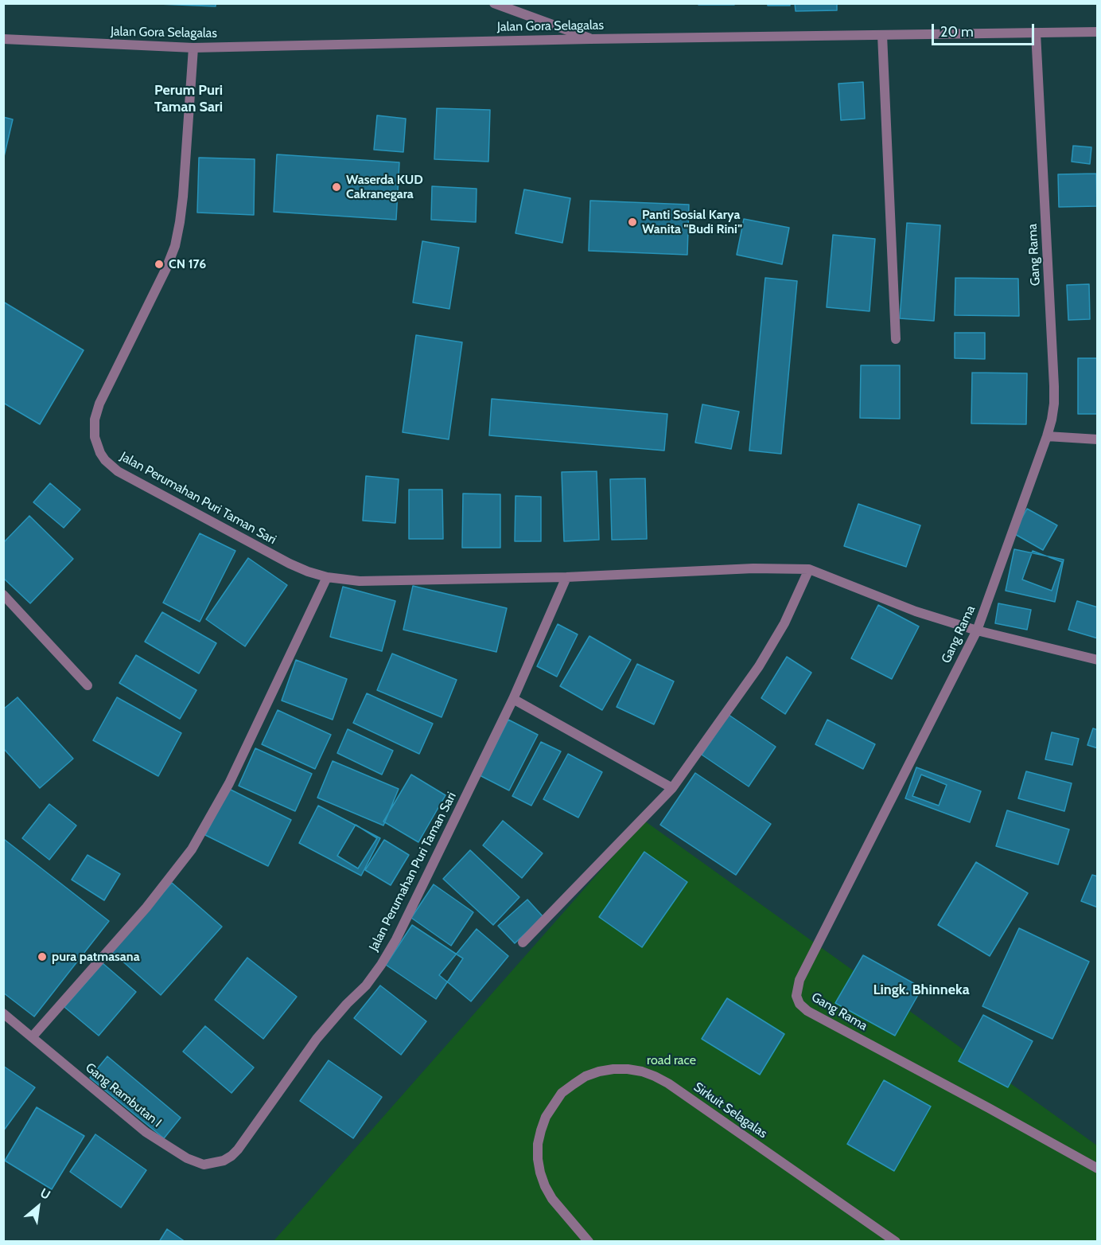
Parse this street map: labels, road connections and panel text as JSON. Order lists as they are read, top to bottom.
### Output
{
  "streets": {
    "street": [
      "Jalan Gora Selagalas",
      "Gang Rama",
      "Jalan Perumahan Puri Taman Sari",
      "Gang Rambutan I",
      "Sirkuit Selagalas"
    ]
  },
  "crossings": [
    ["Jalan Gora Selagalas", "Gang Rama"],
    ["Jalan Gora Selagalas", "Jalan Perumahan Puri Taman Sari"],
    ["Jalan Perumahan Puri Taman Sari", "Gang Rambutan I"]
  ],
  "districts": ["Perum Puri Taman Sari", "Lingk. Bhinneka"],
  "parks": ["road race"],
  "places": [
    "Waserda KUD Cakranegara",
    "Panti Sosial Karya Wanita \"Budi Rini\"",
    "CN 176",
    "pura patmasana"
  ],
  "scale_bar": "20 m",
  "north": "top right"
}
